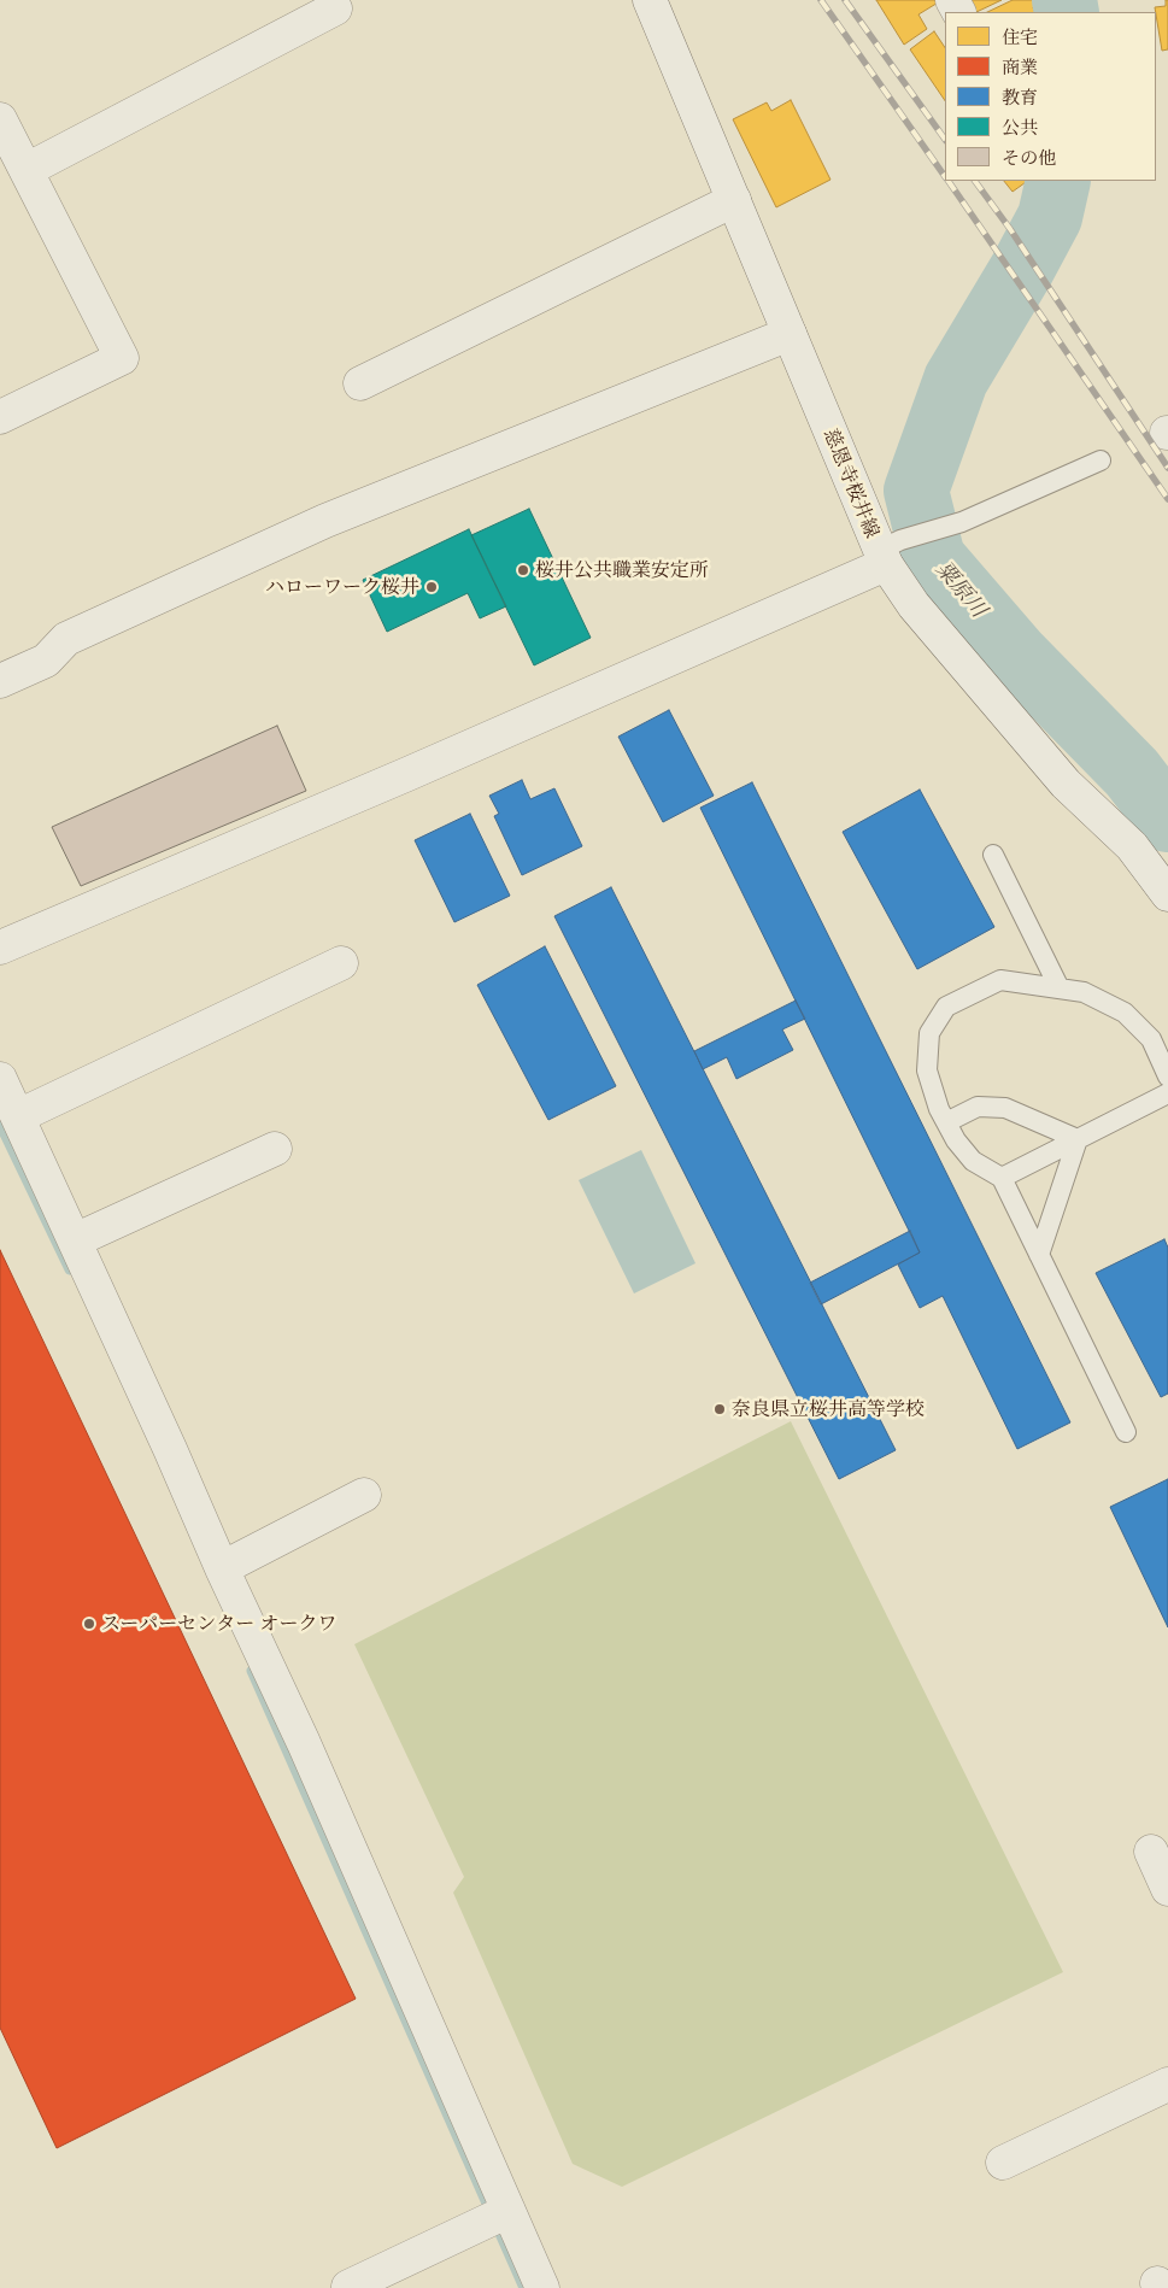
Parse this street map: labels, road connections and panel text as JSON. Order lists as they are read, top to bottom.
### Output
{
  "streets": {
    "street": ["慈恩寺桜井線"]
  },
  "water": ["粟原川"],
  "places": [
    "桜井公共職業安定所",
    "ハローワーク桜井",
    "奈良県立桜井高等学校",
    "スーパーセンター オークワ"
  ],
  "legend": [
    "住宅",
    "商業",
    "教育",
    "公共",
    "その他"
  ]
}
